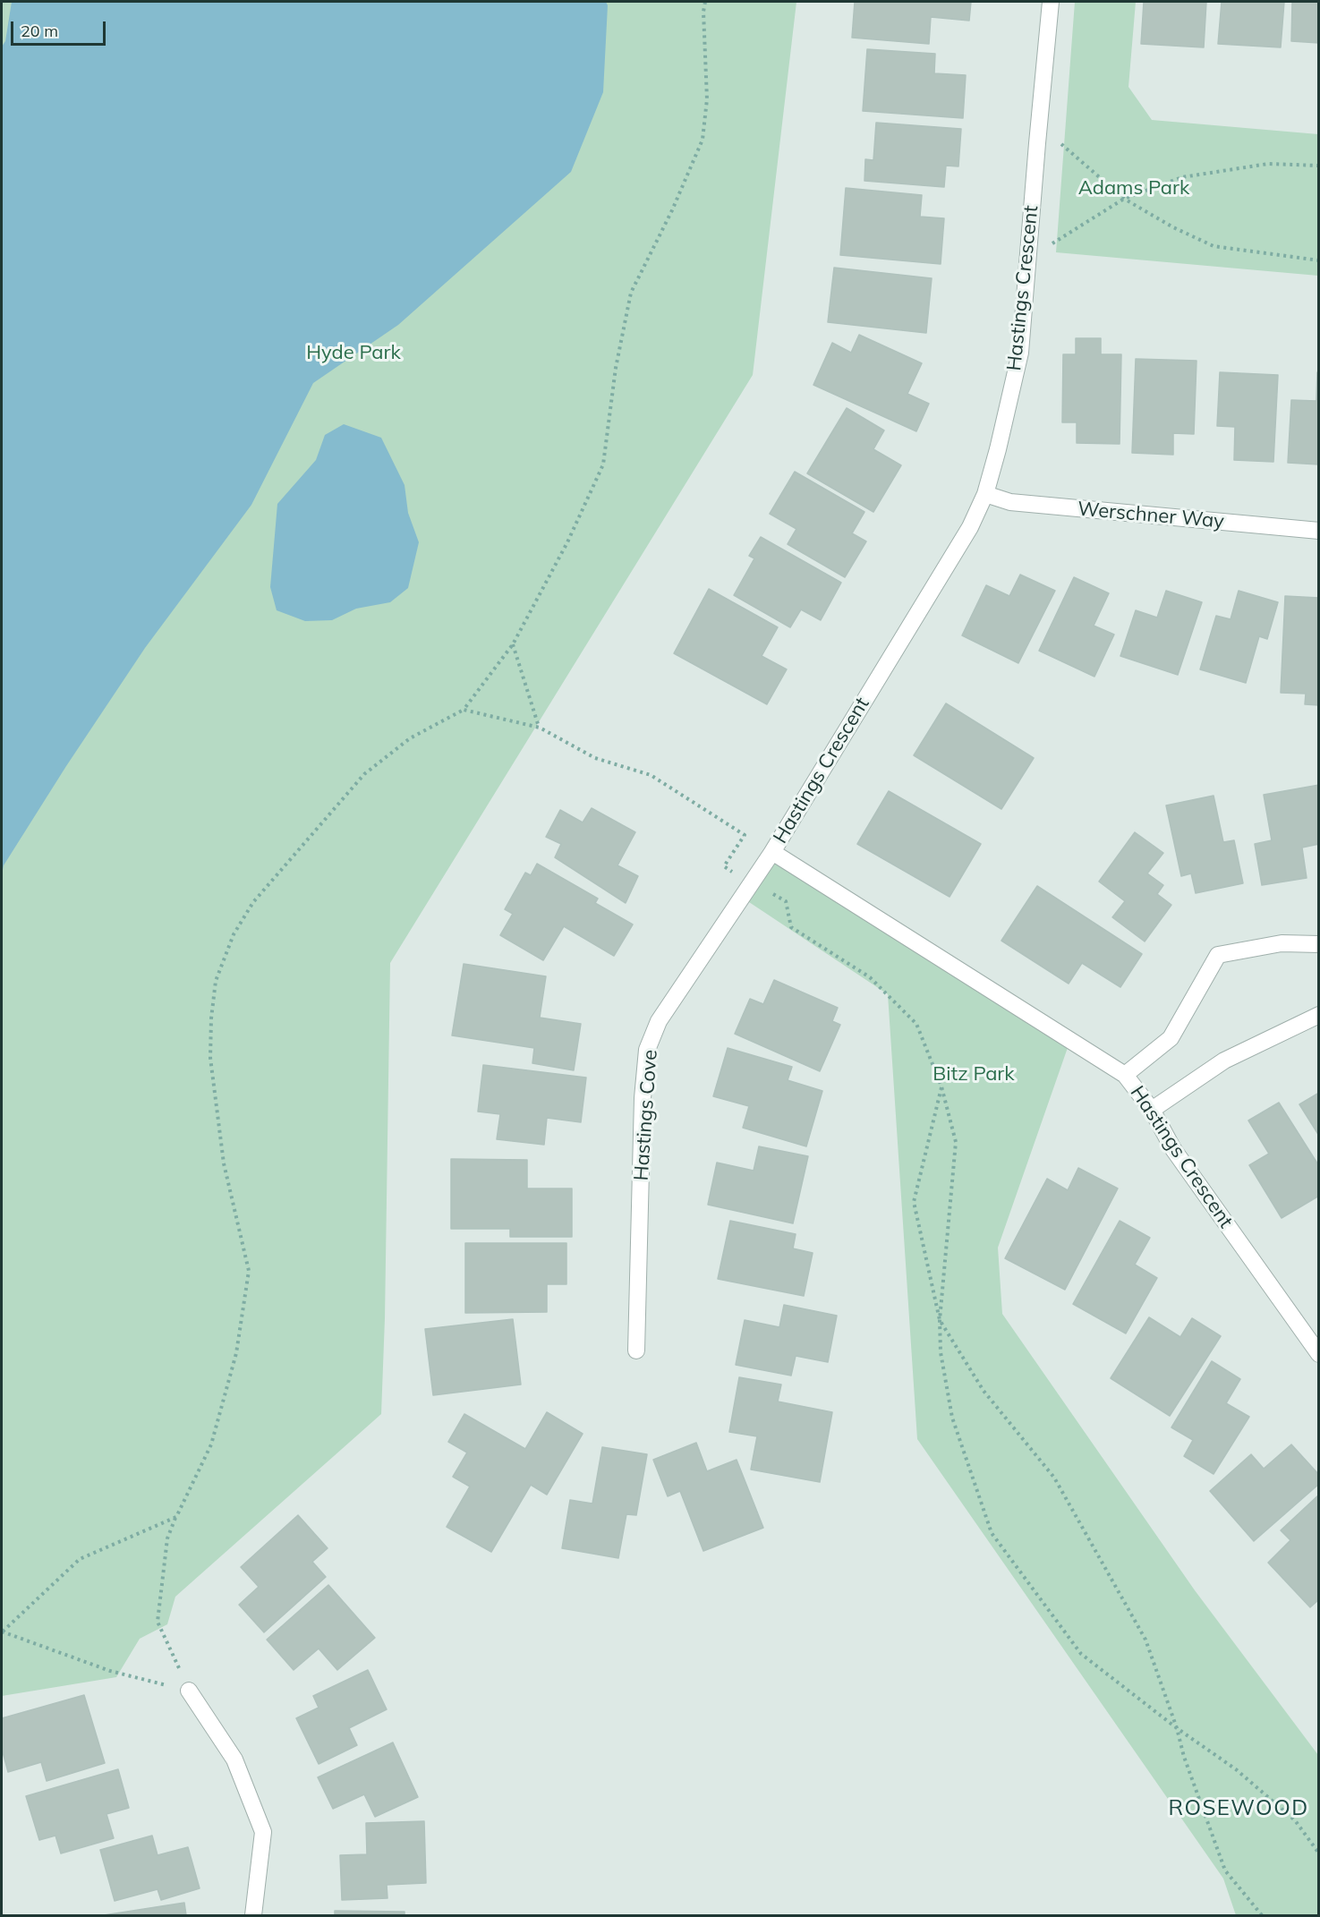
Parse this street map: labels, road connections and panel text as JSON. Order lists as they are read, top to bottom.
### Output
{
  "streets": {
    "street": ["Hastings Crescent", "Werschner Way", "Hastings Cove"]
  },
  "crossings": [
    ["Hastings Crescent", "Werschner Way"],
    ["Hastings Crescent", "Hastings Cove"]
  ],
  "districts": ["ROSEWOOD"],
  "parks": ["Adams Park", "Hyde Park", "Bitz Park"],
  "scale_bar": "20 m"
}
